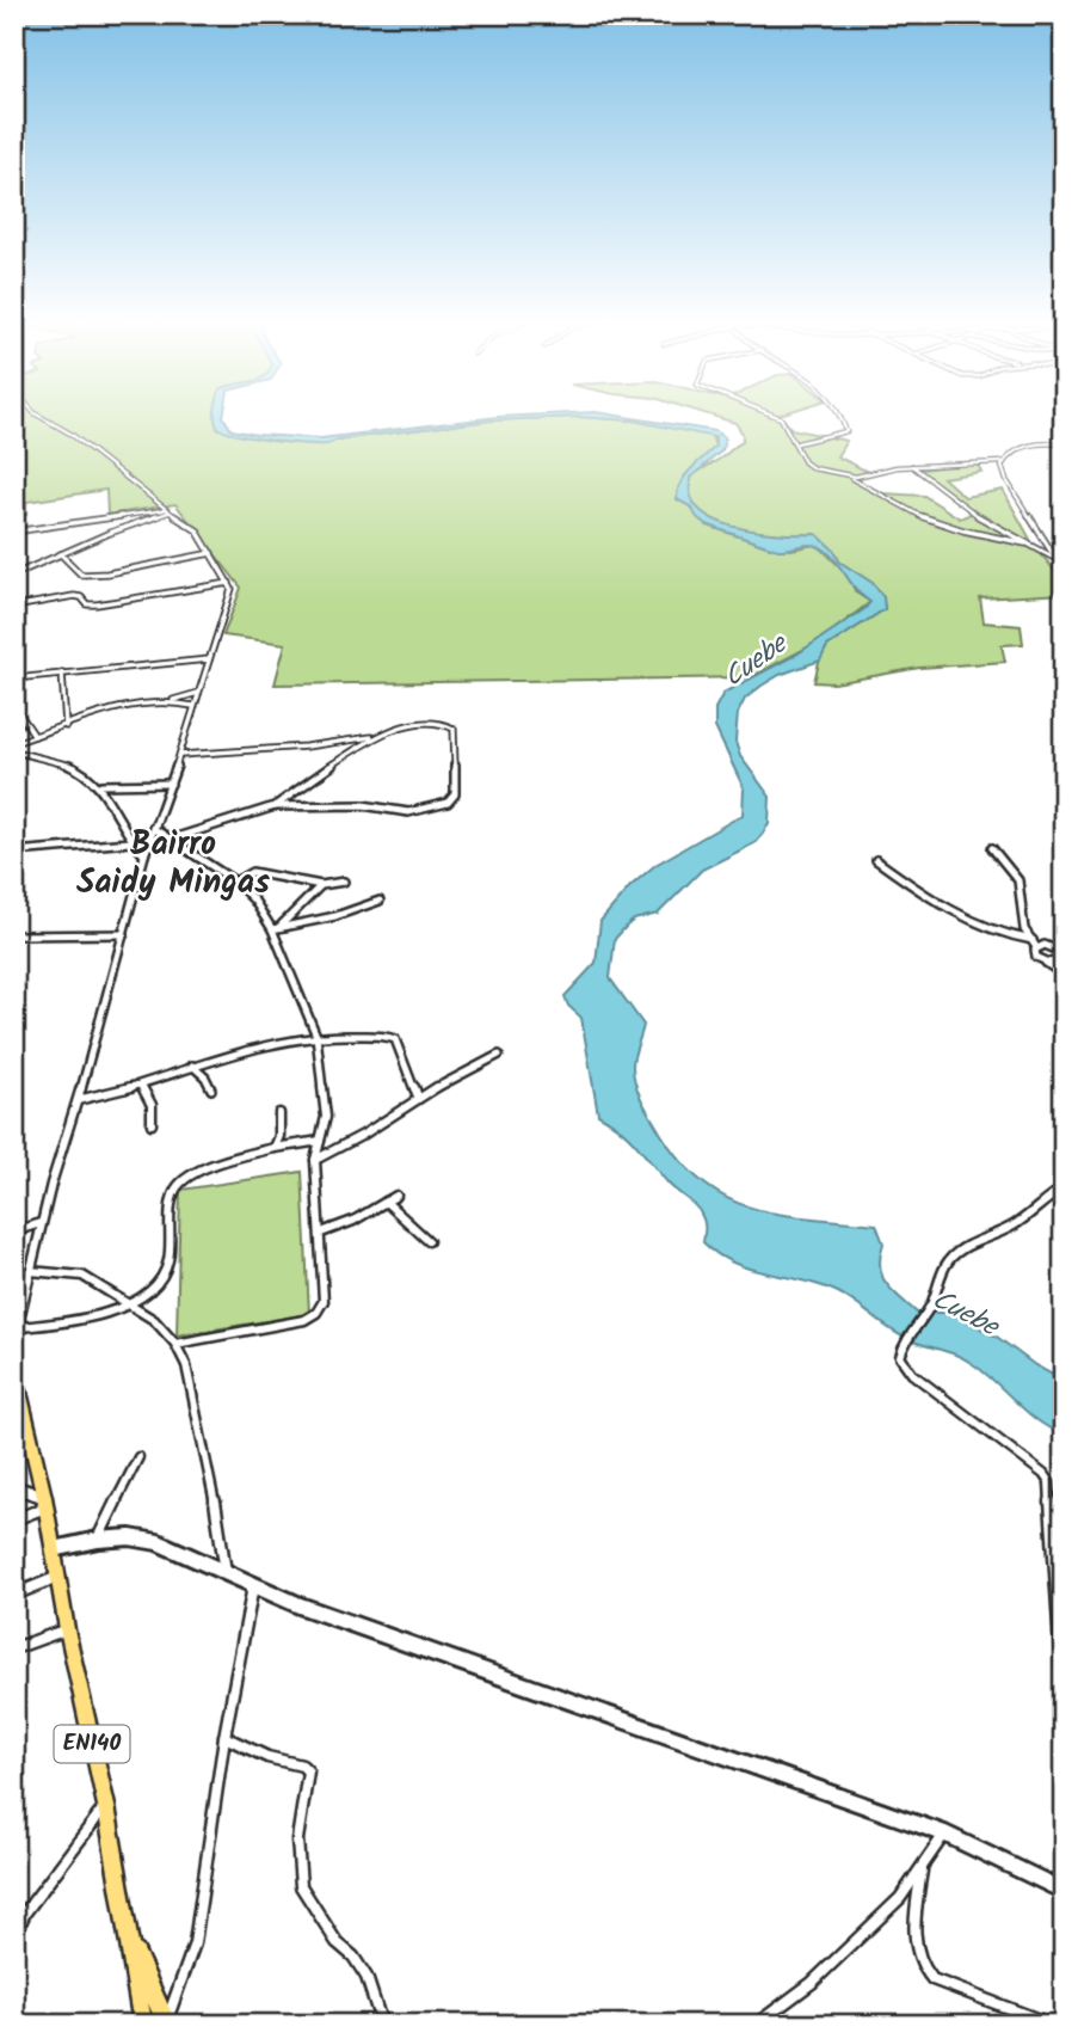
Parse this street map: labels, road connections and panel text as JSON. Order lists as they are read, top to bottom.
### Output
{
  "streets": {
    "main road": ["EN140"]
  },
  "districts": ["Bairro Saidy Mingas"],
  "water": ["Cuebe"]
}
